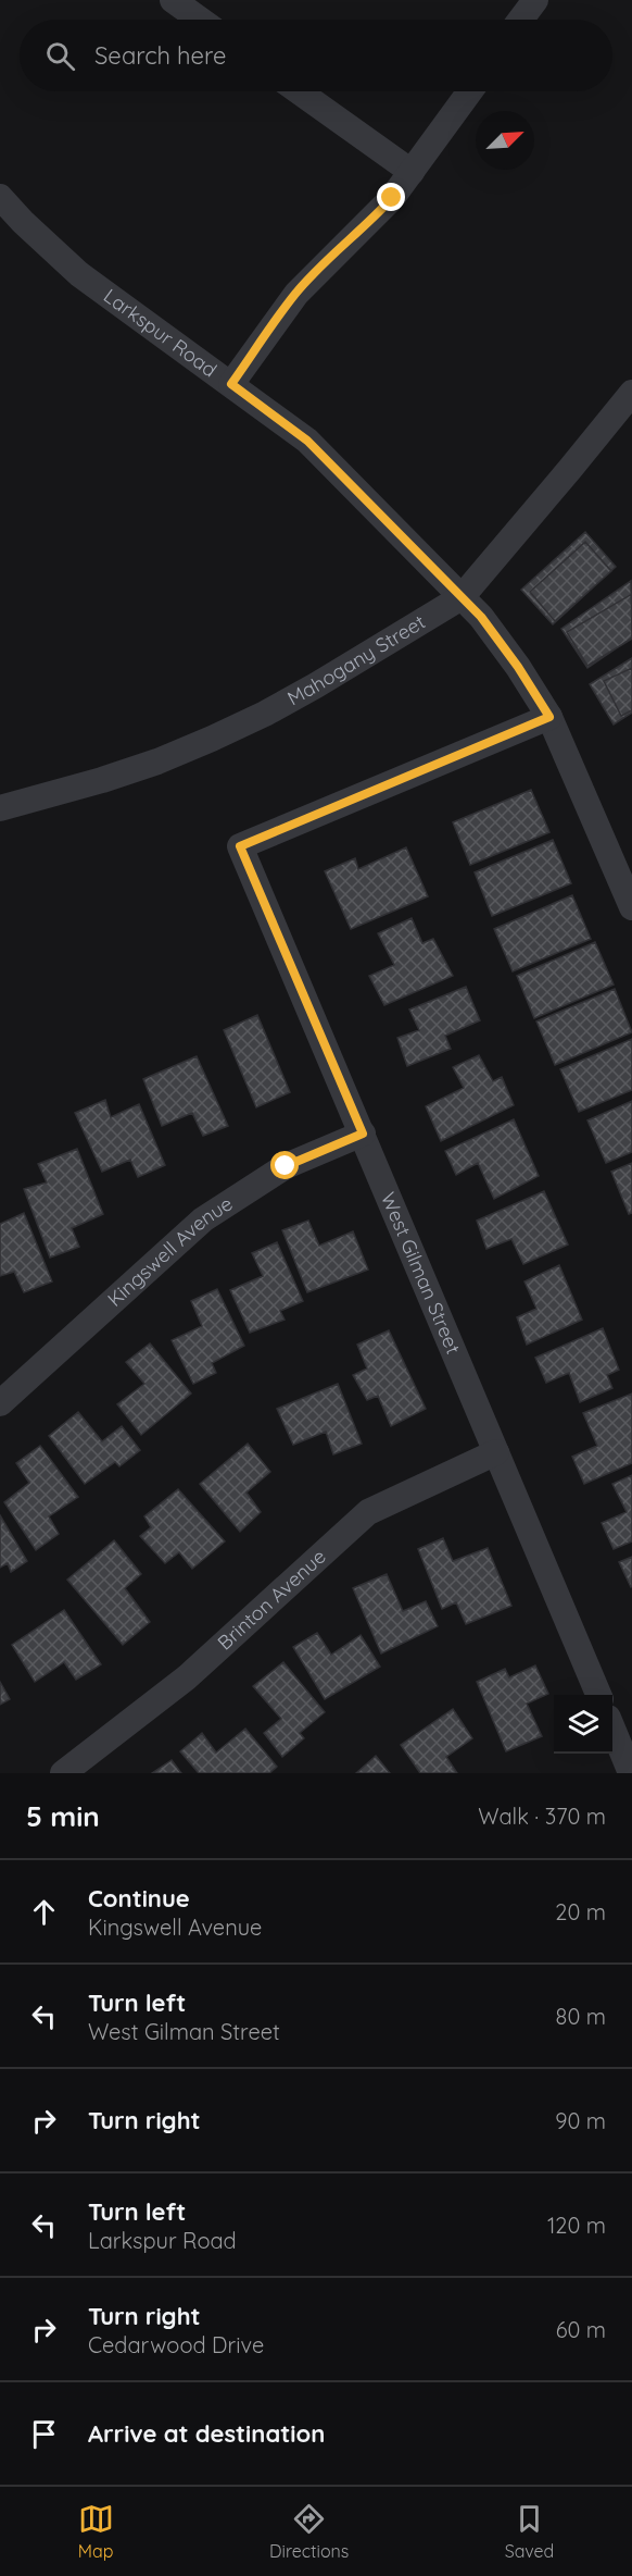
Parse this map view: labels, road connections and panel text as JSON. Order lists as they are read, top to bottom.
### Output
{
  "streets": {
    "street": [
      "Larkspur Road",
      "Mahogany Street",
      "Kingswell Avenue",
      "West Gilman Street",
      "Brinton Avenue"
    ]
  },
  "crossings": [
    ["Larkspur Road", "Mahogany Street"],
    ["Larkspur Road", "West Gilman Street"],
    ["Kingswell Avenue", "West Gilman Street"],
    ["West Gilman Street", "Brinton Avenue"]
  ],
  "north": "top right",
  "page": {
    "search": "Search here",
    "heading": ["5 min", "Walk · 370 m"],
    "list": [
      ["Continue", "Kingswell Avenue", "20 m"],
      ["Turn left", "West Gilman Street", "80 m"],
      ["Turn right", "90 m"],
      ["Turn left", "Larkspur Road", "120 m"],
      ["Turn right", "Cedarwood Drive", "60 m"],
      "Arrive at destination"
    ],
    "nav": ["Map", "Directions", "Saved"]
  }
}
